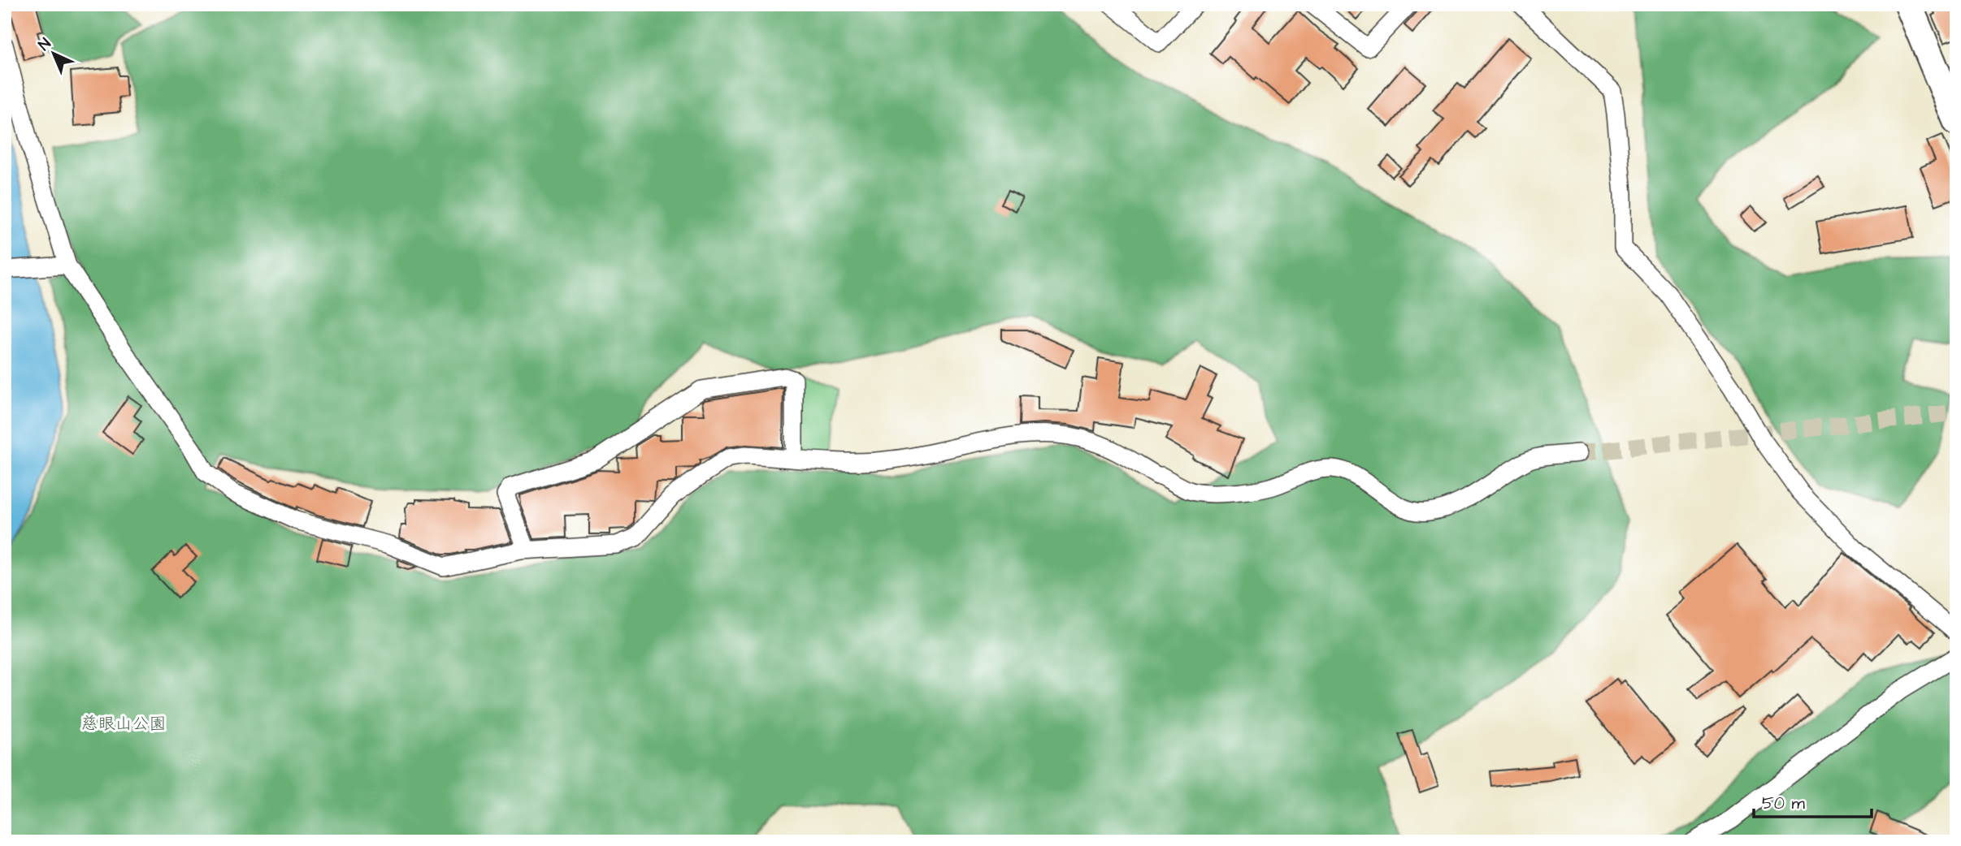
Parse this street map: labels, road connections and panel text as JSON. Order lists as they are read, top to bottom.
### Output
{
  "parks": ["慈眼山公園"],
  "scale_bar": "50 m",
  "north": "top left"
}
